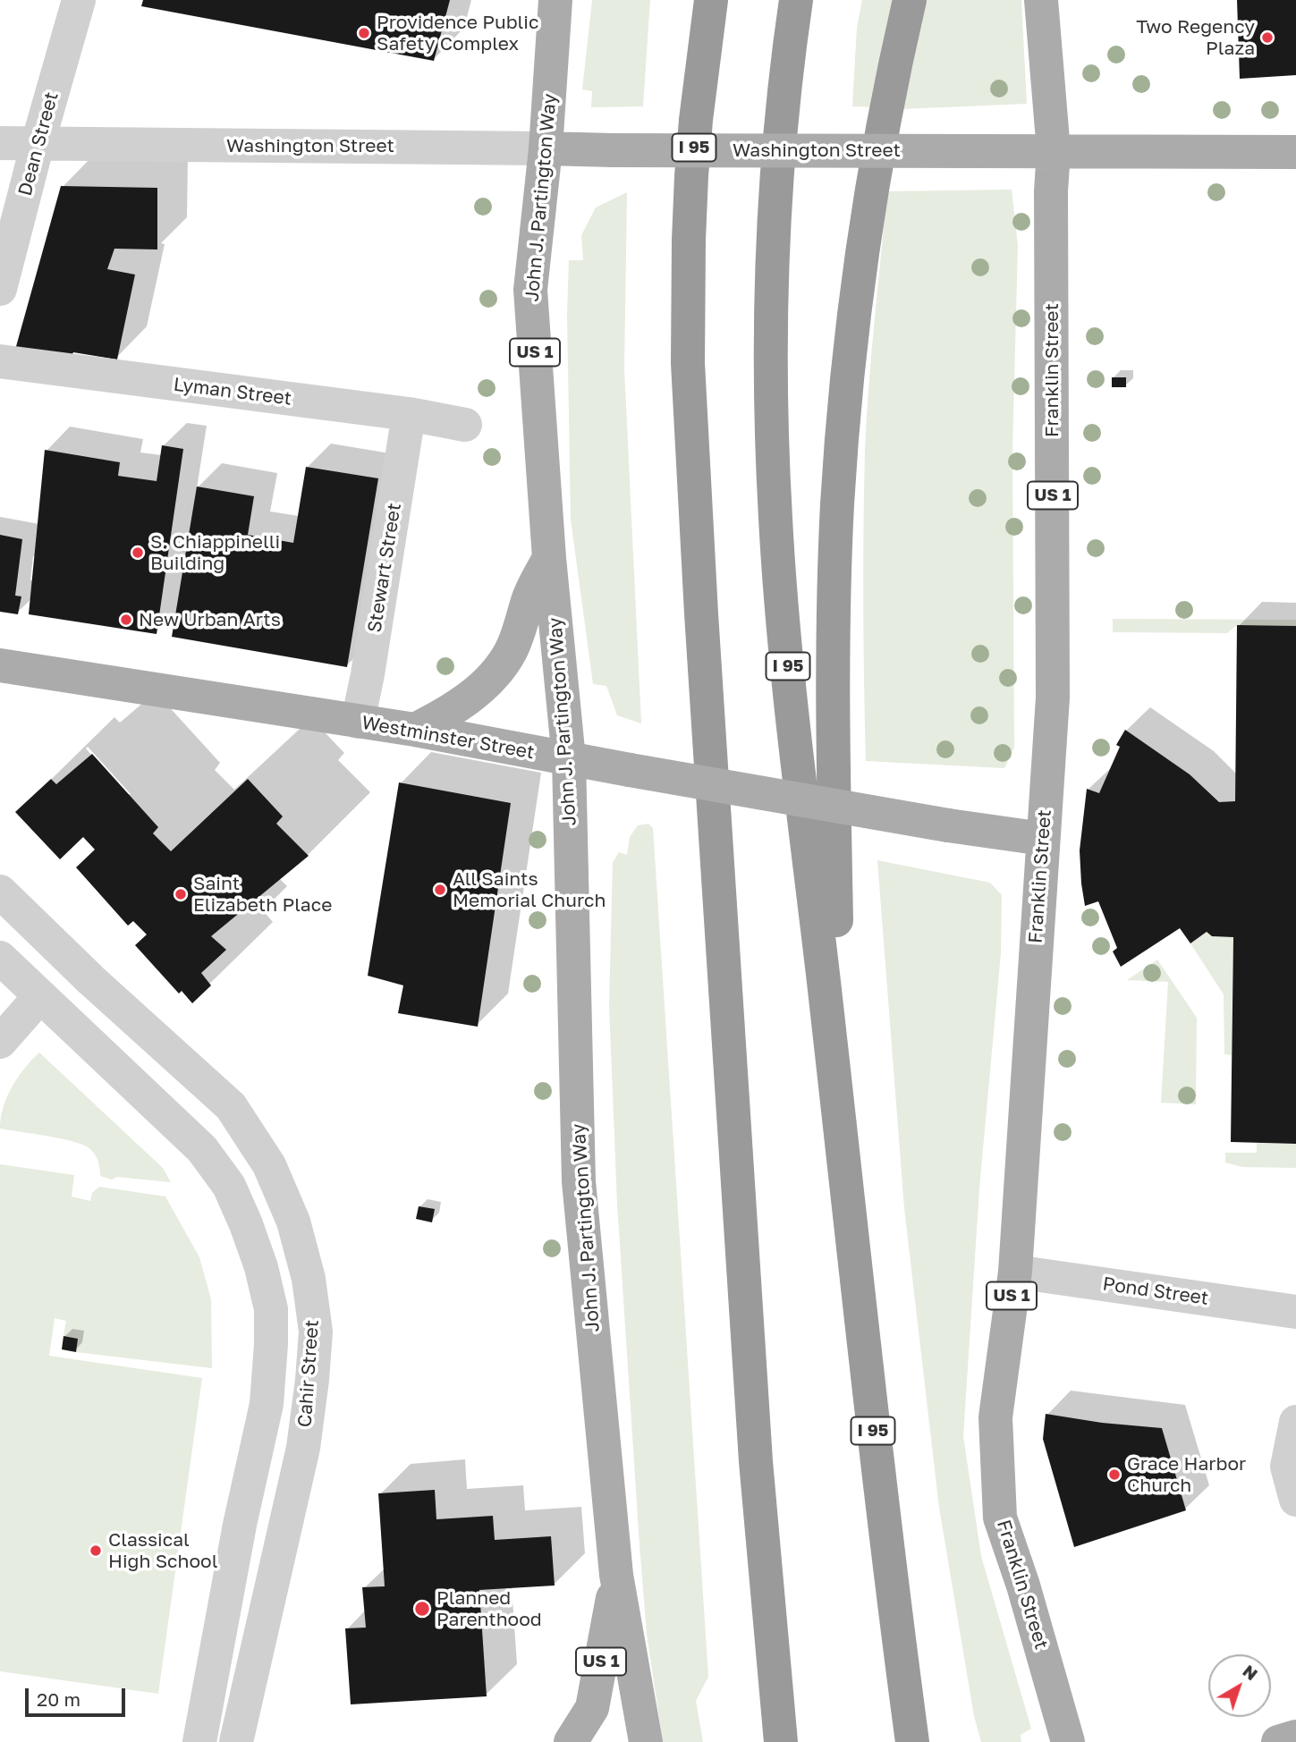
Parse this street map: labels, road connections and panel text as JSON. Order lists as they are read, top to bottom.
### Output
{
  "streets": {
    "highway": ["I 95"],
    "main road": [
      "Washington Street",
      "John J. Partington Way",
      "US 1",
      "Franklin Street",
      "Westminster Street"
    ],
    "street": [
      "Dean Street",
      "Lyman Street",
      "Stewart Street",
      "Pond Street",
      "Cahir Street"
    ]
  },
  "crossings": [
    ["Dean Street", "Washington Street"],
    ["Washington Street", "John J. Partington Way"],
    ["Washington Street", "Franklin Street"],
    ["John J. Partington Way", "US 1"],
    ["John J. Partington Way", "Westminster Street"],
    ["Franklin Street", "Westminster Street"],
    ["Franklin Street", "Pond Street"],
    ["Lyman Street", "Stewart Street"],
    ["Stewart Street", "Westminster Street"]
  ],
  "places": [
    "Providence Public Safety Complex",
    "Two Regency Plaza",
    "S. Chiappinelli Building",
    "New Urban Arts",
    "All Saints Memorial Church",
    "Saint Elizabeth Place",
    "Grace Harbor Church",
    "Classical High School",
    "Planned Parenthood"
  ],
  "scale_bar": "20 m",
  "north": "top right"
}
